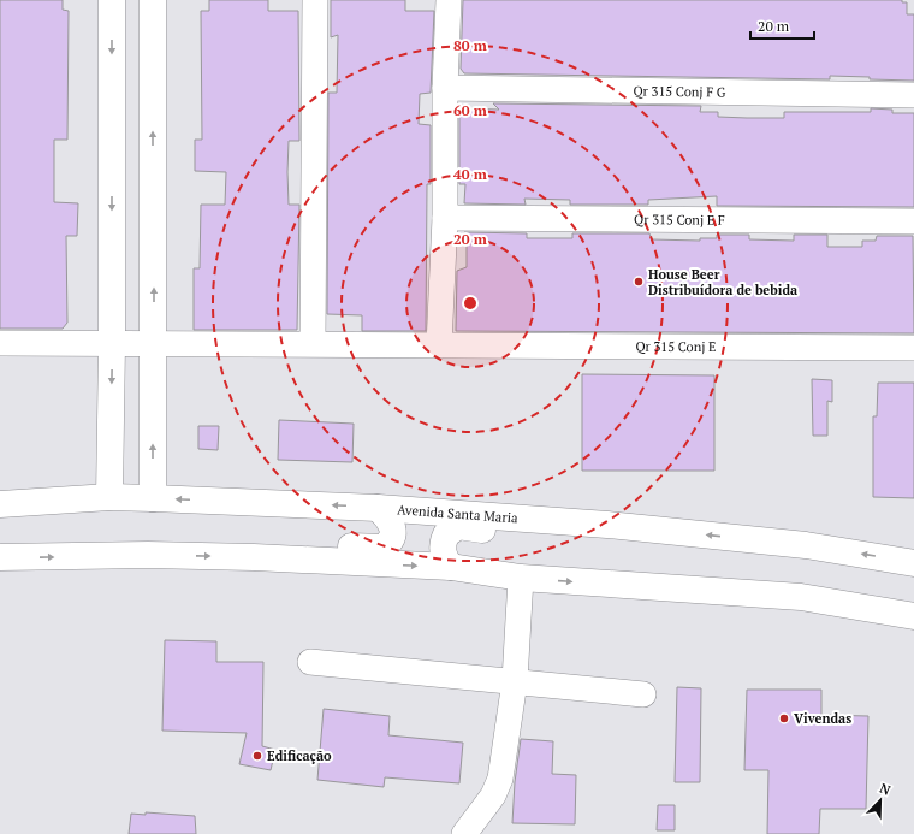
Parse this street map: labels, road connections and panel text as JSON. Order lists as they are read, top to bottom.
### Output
{
  "streets": {
    "main road": ["Avenida Santa Maria"],
    "street": ["Qr 315 Conj F G", "Qr 315 Conj E F", "Qr 315 Conj E"]
  },
  "places": ["House Beer Distribuídora de bebida", "Vivendas", "Edificação"],
  "scale_bar": "20 m",
  "north": "top right",
  "rings": [
    "80 m",
    "60 m",
    "40 m",
    "20 m"
  ]
}
